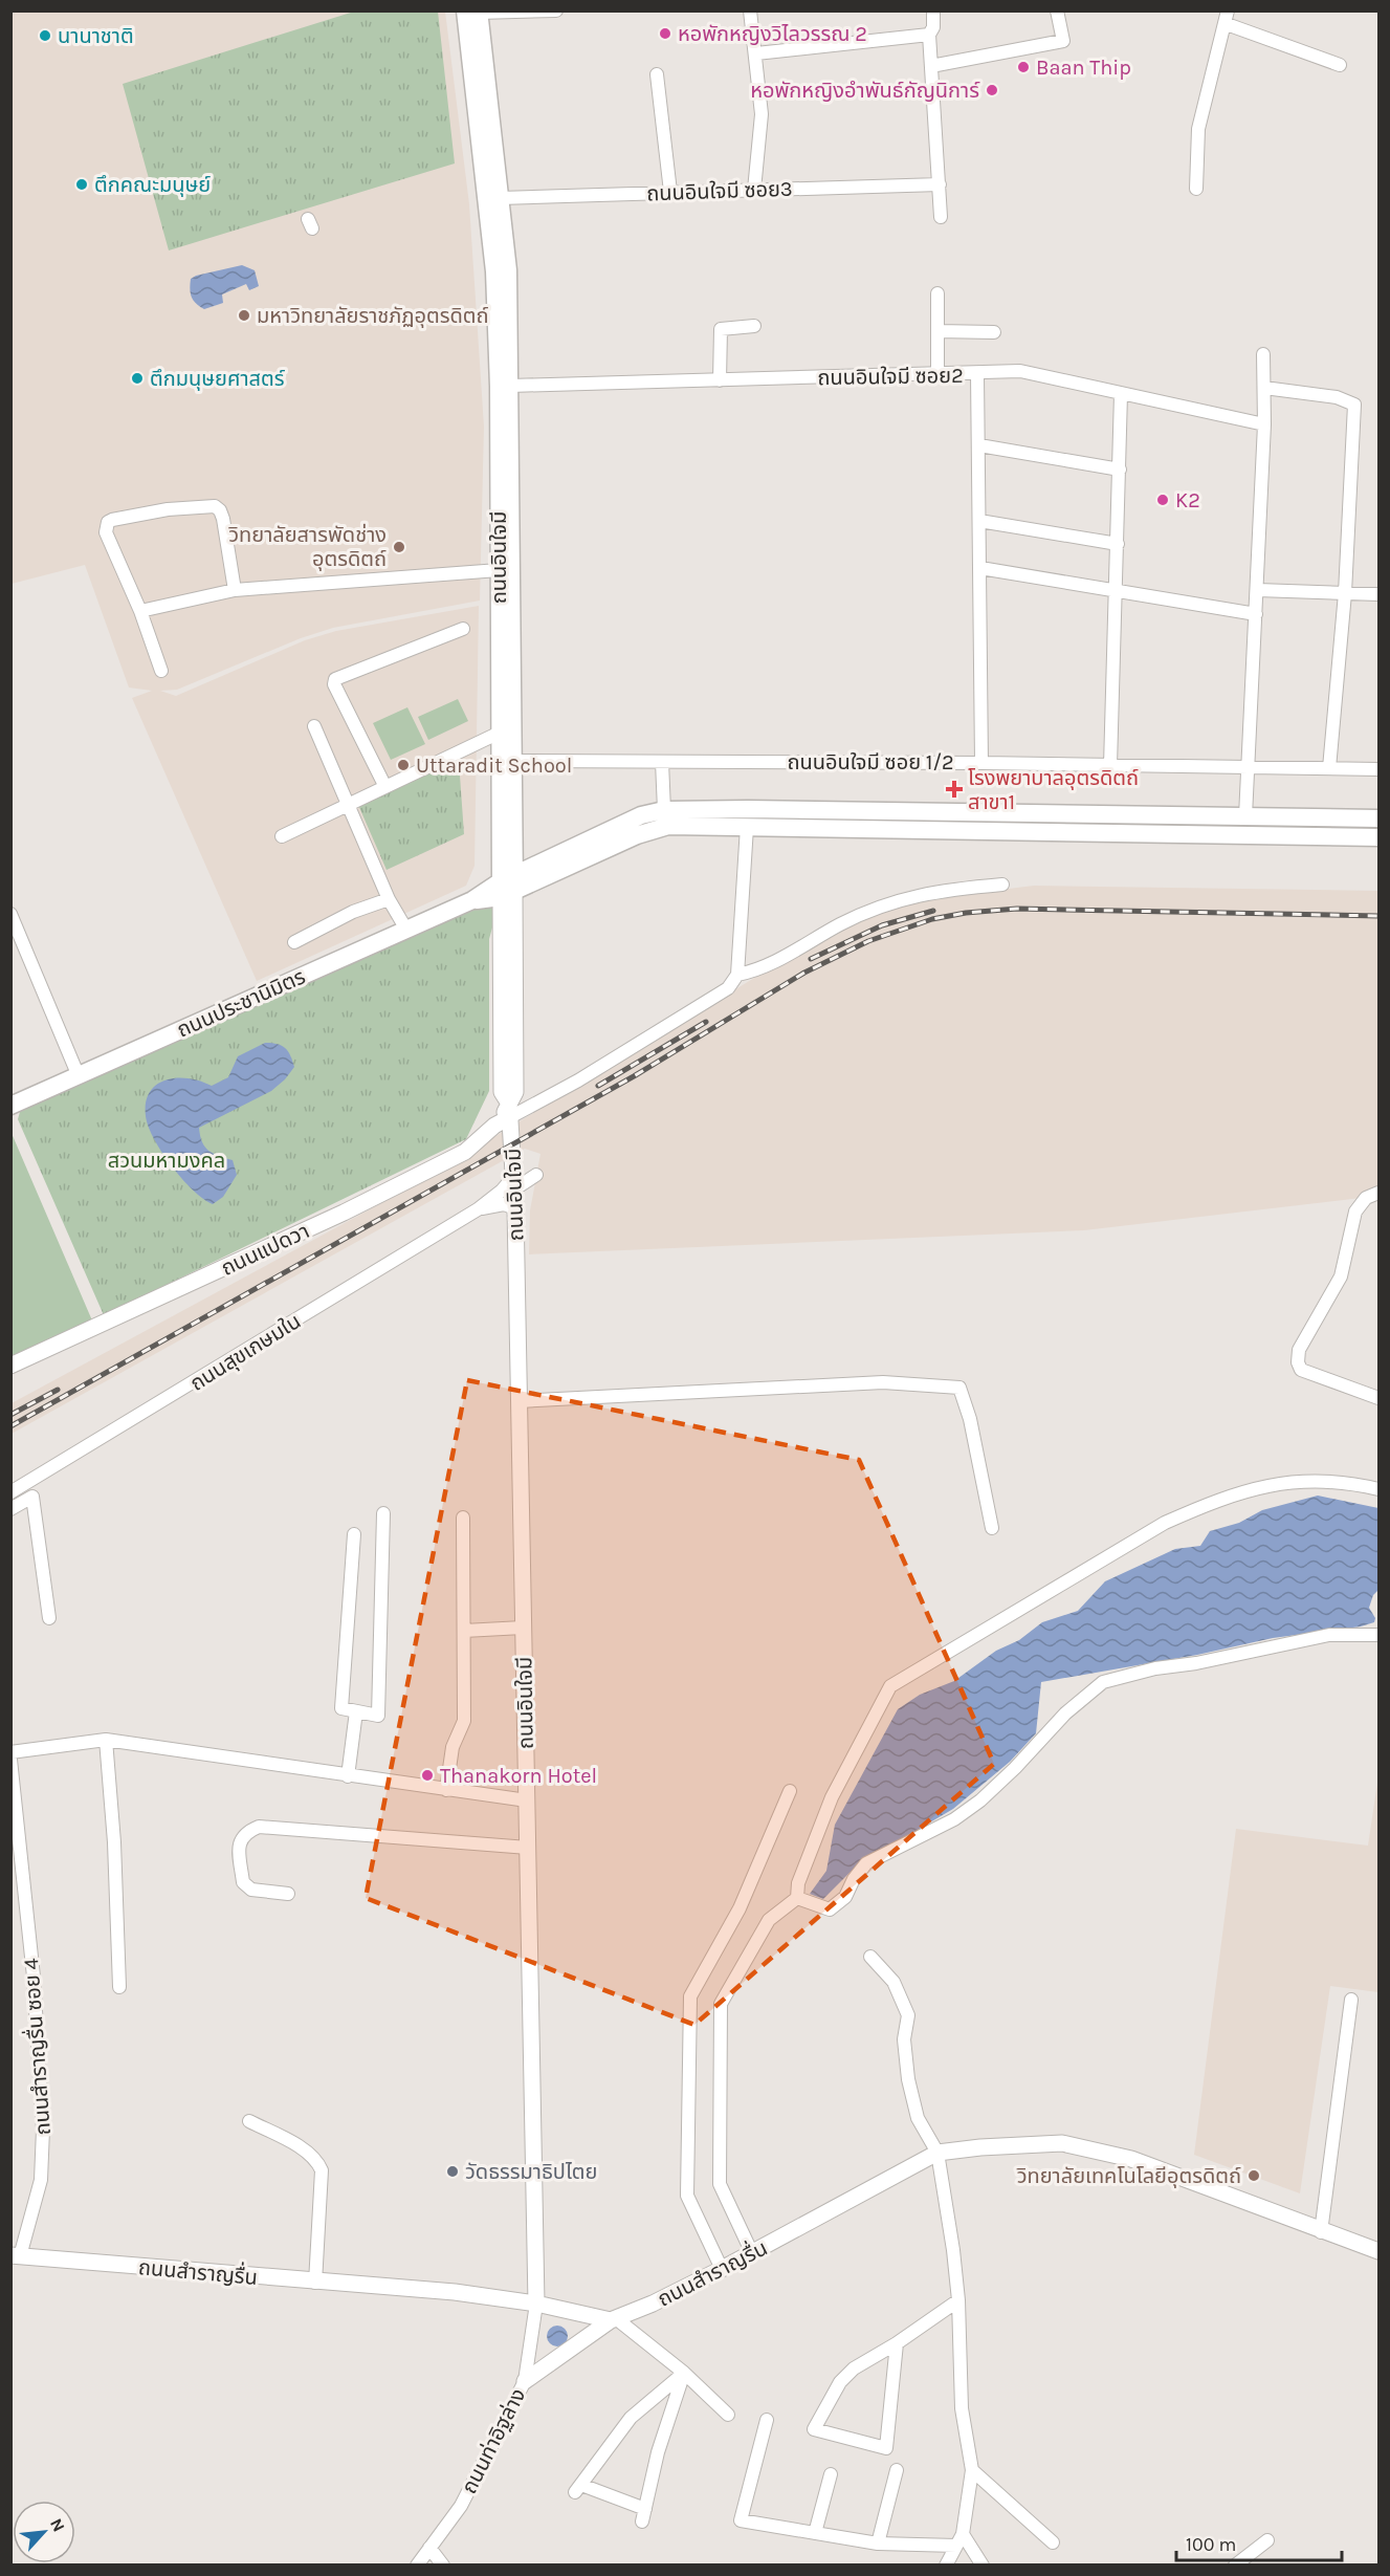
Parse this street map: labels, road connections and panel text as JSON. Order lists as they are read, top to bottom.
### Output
{
  "streets": {
    "main road": ["ถนนอินใจมี", "ถนนประชานิมิตร"],
    "street": [
      "ถนนอินใจมี ซอย3",
      "ถนนอินใจมี ซอย2",
      "ถนนอินใจมี ซอย 1/2",
      "ถนนแปดวา",
      "ถนนสุขเกษมใน",
      "ถนนสำราญรื่น ซอย 4",
      "ถนนสำราญรื่น",
      "ถนนท่าอิฐล่าง"
    ]
  },
  "crossings": [
    ["ถนนอินใจมี ซอย3", "ถนนอินใจมี"],
    ["ถนนอินใจมี ซอย2", "ถนนอินใจมี"],
    ["ถนนอินใจมี", "ถนนอินใจมี ซอย 1/2"],
    ["ถนนอินใจมี", "ถนนประชานิมิตร"],
    ["ถนนอินใจมี", "ถนนแปดวา"],
    ["ถนนอินใจมี", "ถนนสุขเกษมใน"],
    ["ถนนอินใจมี", "ถนนสำราญรื่น"],
    ["ถนนอินใจมี", "ถนนท่าอิฐล่าง"],
    ["ถนนสำราญรื่น ซอย 4", "ถนนสำราญรื่น"],
    ["ถนนสำราญรื่น", "ถนนท่าอิฐล่าง"]
  ],
  "parks": ["สวนมหามงคล"],
  "places": {
    "other": [
      "หอพักหญิงวิไลวรรณ 2",
      "นานาชาติ",
      "Baan Thip",
      "หอพักหญิงอำพันธ์กัญนิการ์",
      "ตึกคณะมนุษย์",
      "มหาวิทยาลัยราชภัฏอุตรดิตถ์",
      "ตึกมนุษยศาสตร์",
      "K2",
      "วิทยาลัยสารพัดช่าง อุตรดิตถ์",
      "Uttaradit School",
      "Thanakorn Hotel",
      "วัดธรรมาธิปไตย",
      "วิทยาลัยเทคโนโลยีอุตรดิตถ์"
    ],
    "health": ["โรงพยาบาลอุตรดิตถ์ สาขา1"]
  },
  "scale_bar": "100 m",
  "north": "top right"
}
